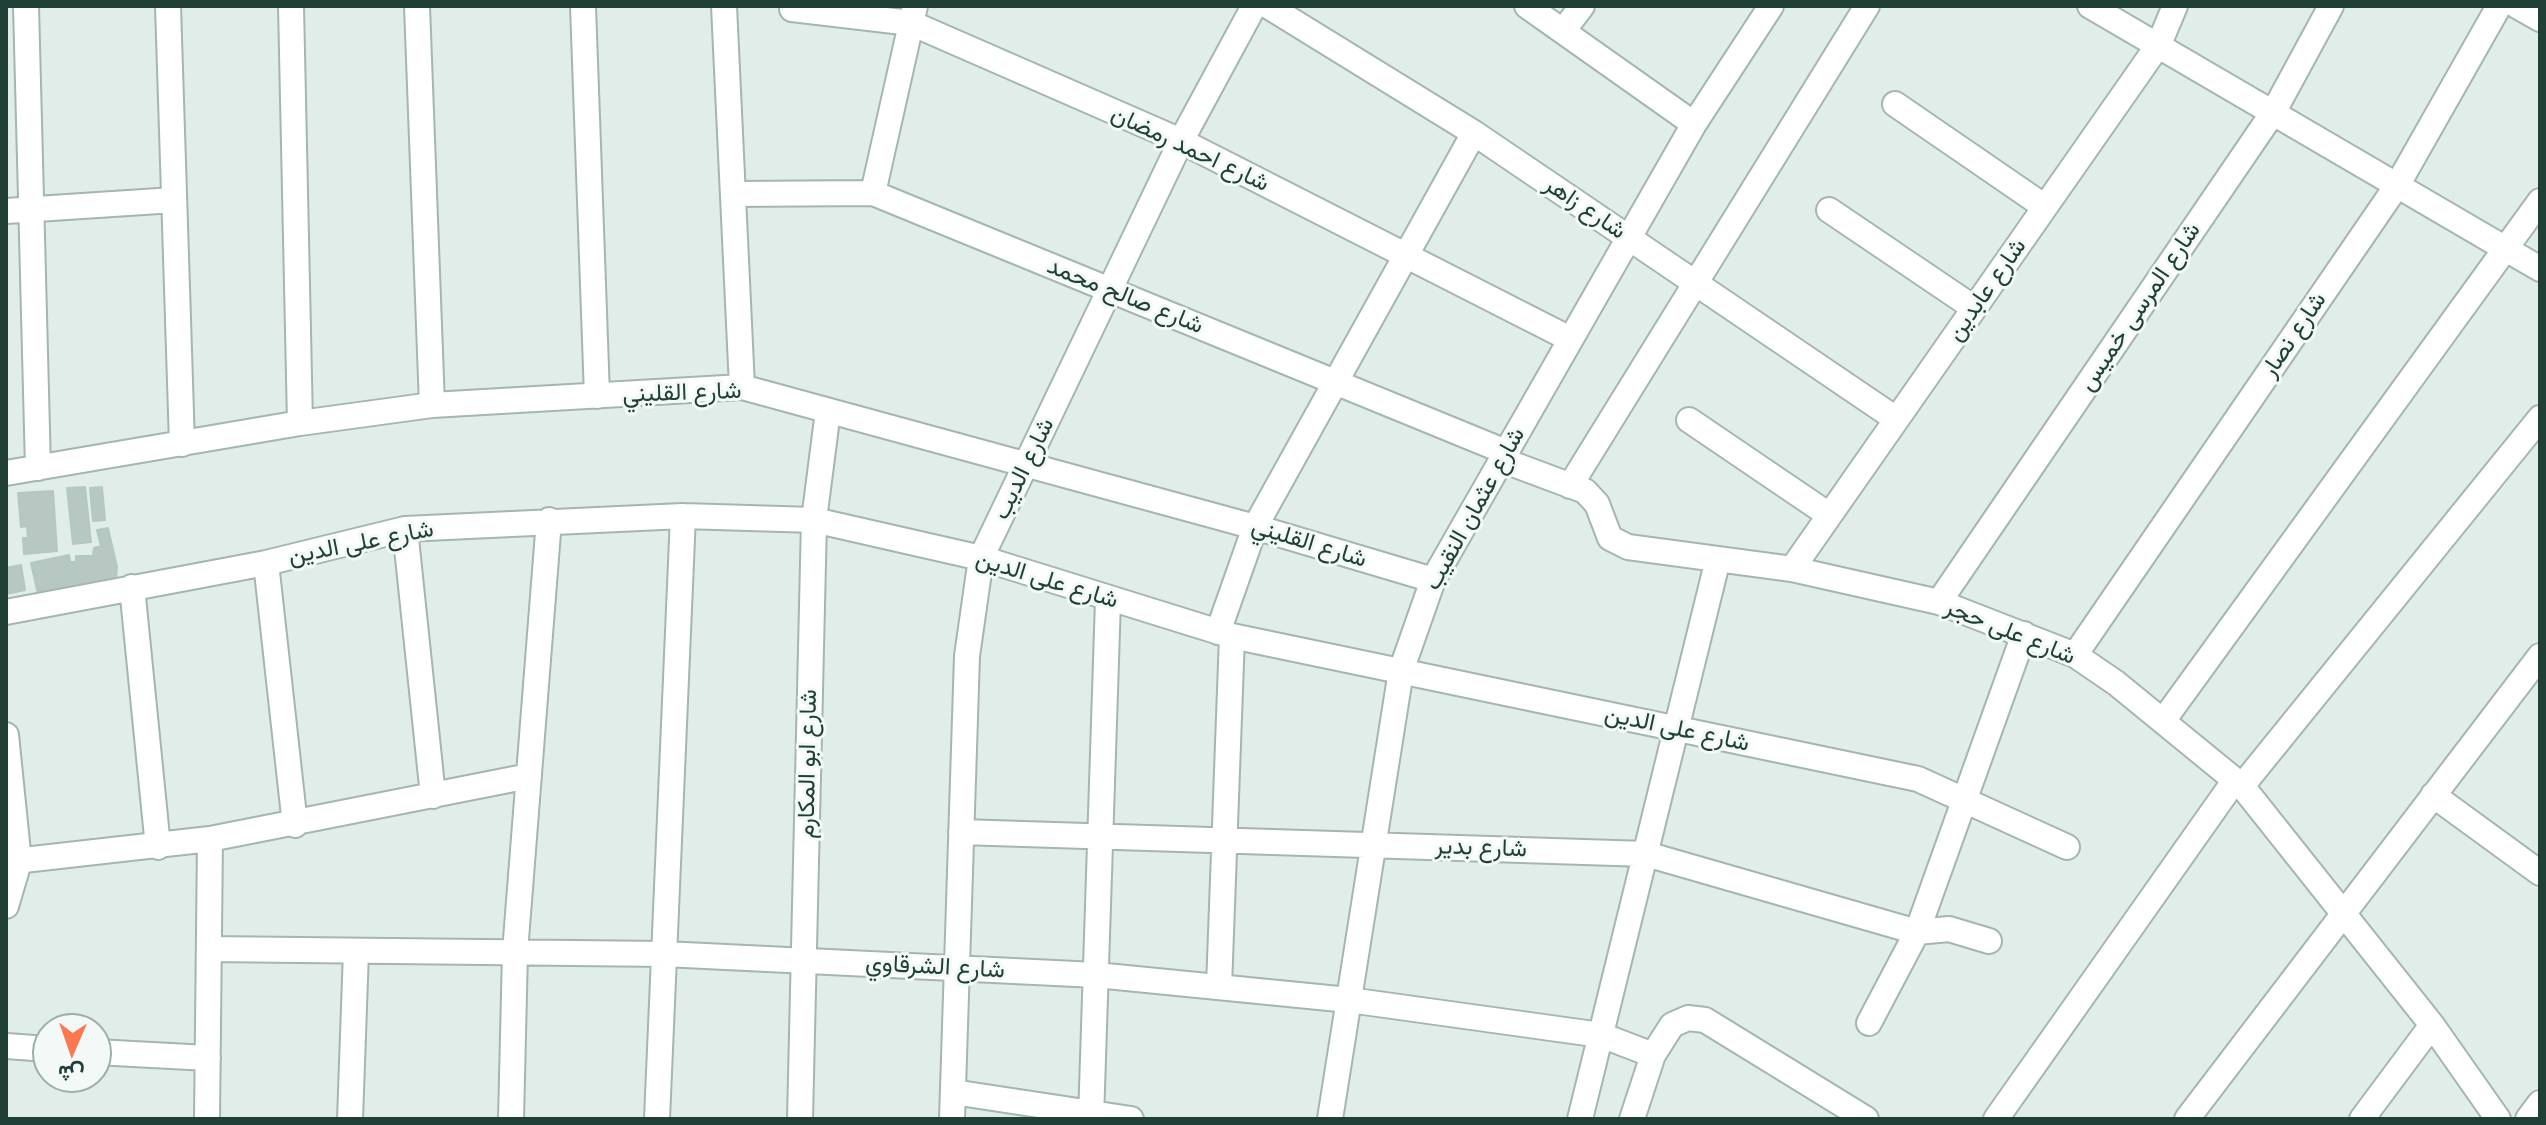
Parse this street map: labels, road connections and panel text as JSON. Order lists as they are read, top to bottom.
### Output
{
  "streets": {
    "street": [
      "شارع احمد رمضان",
      "شارع زاهر",
      "شارع عابدين",
      "شارع صالح محمد",
      "شارع المرسى خميس",
      "شارع نصار",
      "شارع القليني",
      "شارع الديب",
      "شارع عثمان النقيب",
      "شارع على الدين",
      "شارع على حجر",
      "شارع ابو المكارم",
      "شارع بدير",
      "شارع الشرقاوي"
    ]
  },
  "crossings": [
    ["شارع احمد رمضان", "شارع الديب"],
    ["شارع احمد رمضان", "شارع عثمان النقيب"],
    ["شارع زاهر", "شارع عابدين"],
    ["شارع زاهر", "شارع عثمان النقيب"],
    ["شارع عابدين", "شارع على حجر"],
    ["شارع صالح محمد", "شارع الديب"],
    ["شارع صالح محمد", "شارع عثمان النقيب"],
    ["شارع صالح محمد", "شارع على حجر"],
    ["شارع المرسى خميس", "شارع على حجر"],
    ["شارع نصار", "شارع على حجر"],
    ["شارع القليني", "شارع الديب"],
    ["شارع القليني", "شارع عثمان النقيب"],
    ["شارع القليني", "شارع ابو المكارم"],
    ["شارع الديب", "شارع على الدين"],
    ["شارع الديب", "شارع بدير"],
    ["شارع الديب", "شارع الشرقاوي"],
    ["شارع عثمان النقيب", "شارع على الدين"],
    ["شارع عثمان النقيب", "شارع على حجر"],
    ["شارع عثمان النقيب", "شارع بدير"],
    ["شارع عثمان النقيب", "شارع الشرقاوي"],
    ["شارع على الدين", "شارع ابو المكارم"],
    ["شارع ابو المكارم", "شارع الشرقاوي"]
  ],
  "north": "bottom"
}
